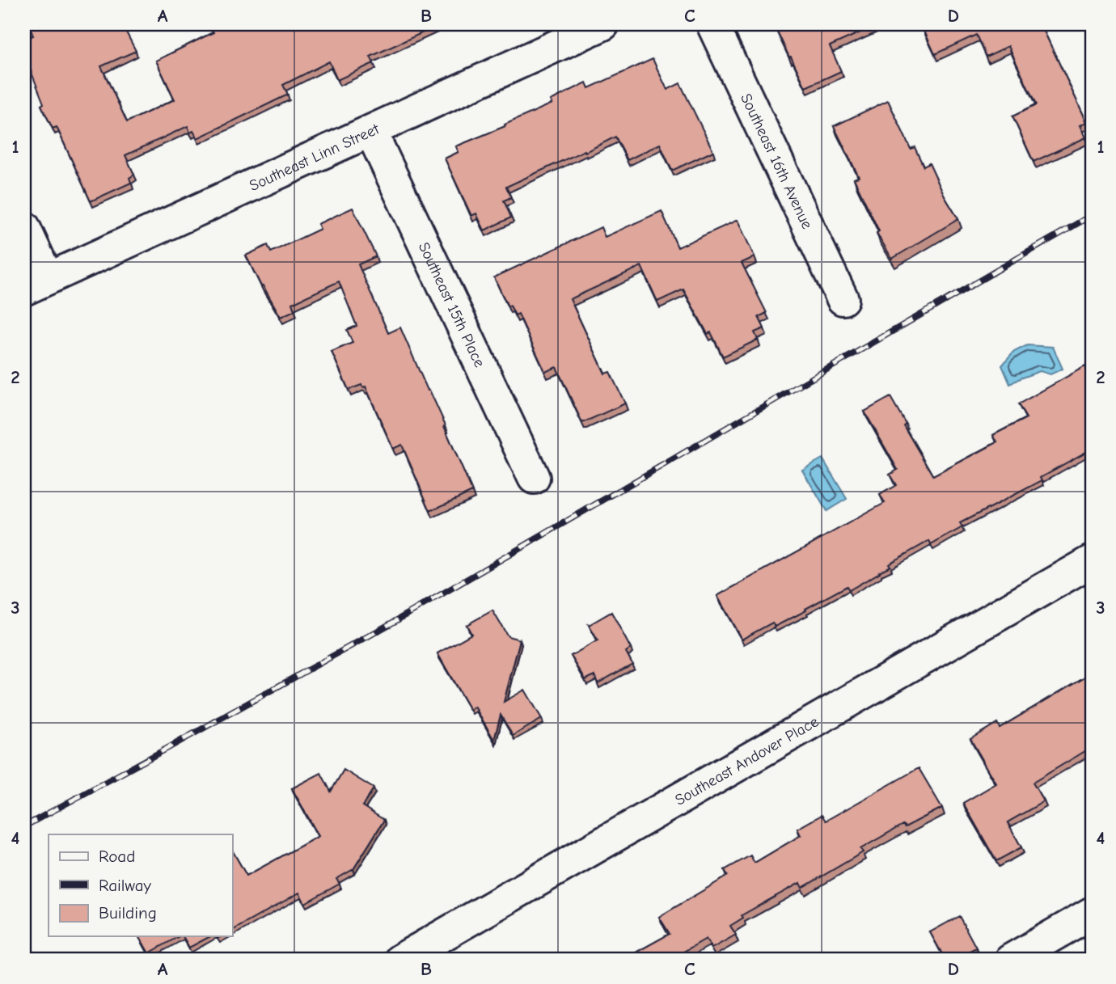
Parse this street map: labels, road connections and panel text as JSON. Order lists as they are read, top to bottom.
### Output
{
  "streets": {
    "street": [
      "Southeast Linn Street",
      "Southeast 16th Avenue",
      "Southeast 15th Place",
      "Southeast Andover Place"
    ]
  },
  "crossings": [
    ["Southeast Linn Street", "Southeast 15th Place"]
  ],
  "legend": ["Road", "Railway", "Building"],
  "grid": {
    "columns": [
      "A",
      "B",
      "C",
      "D"
    ],
    "rows": [
      "1",
      "2",
      "3",
      "4"
    ]
  }
}
